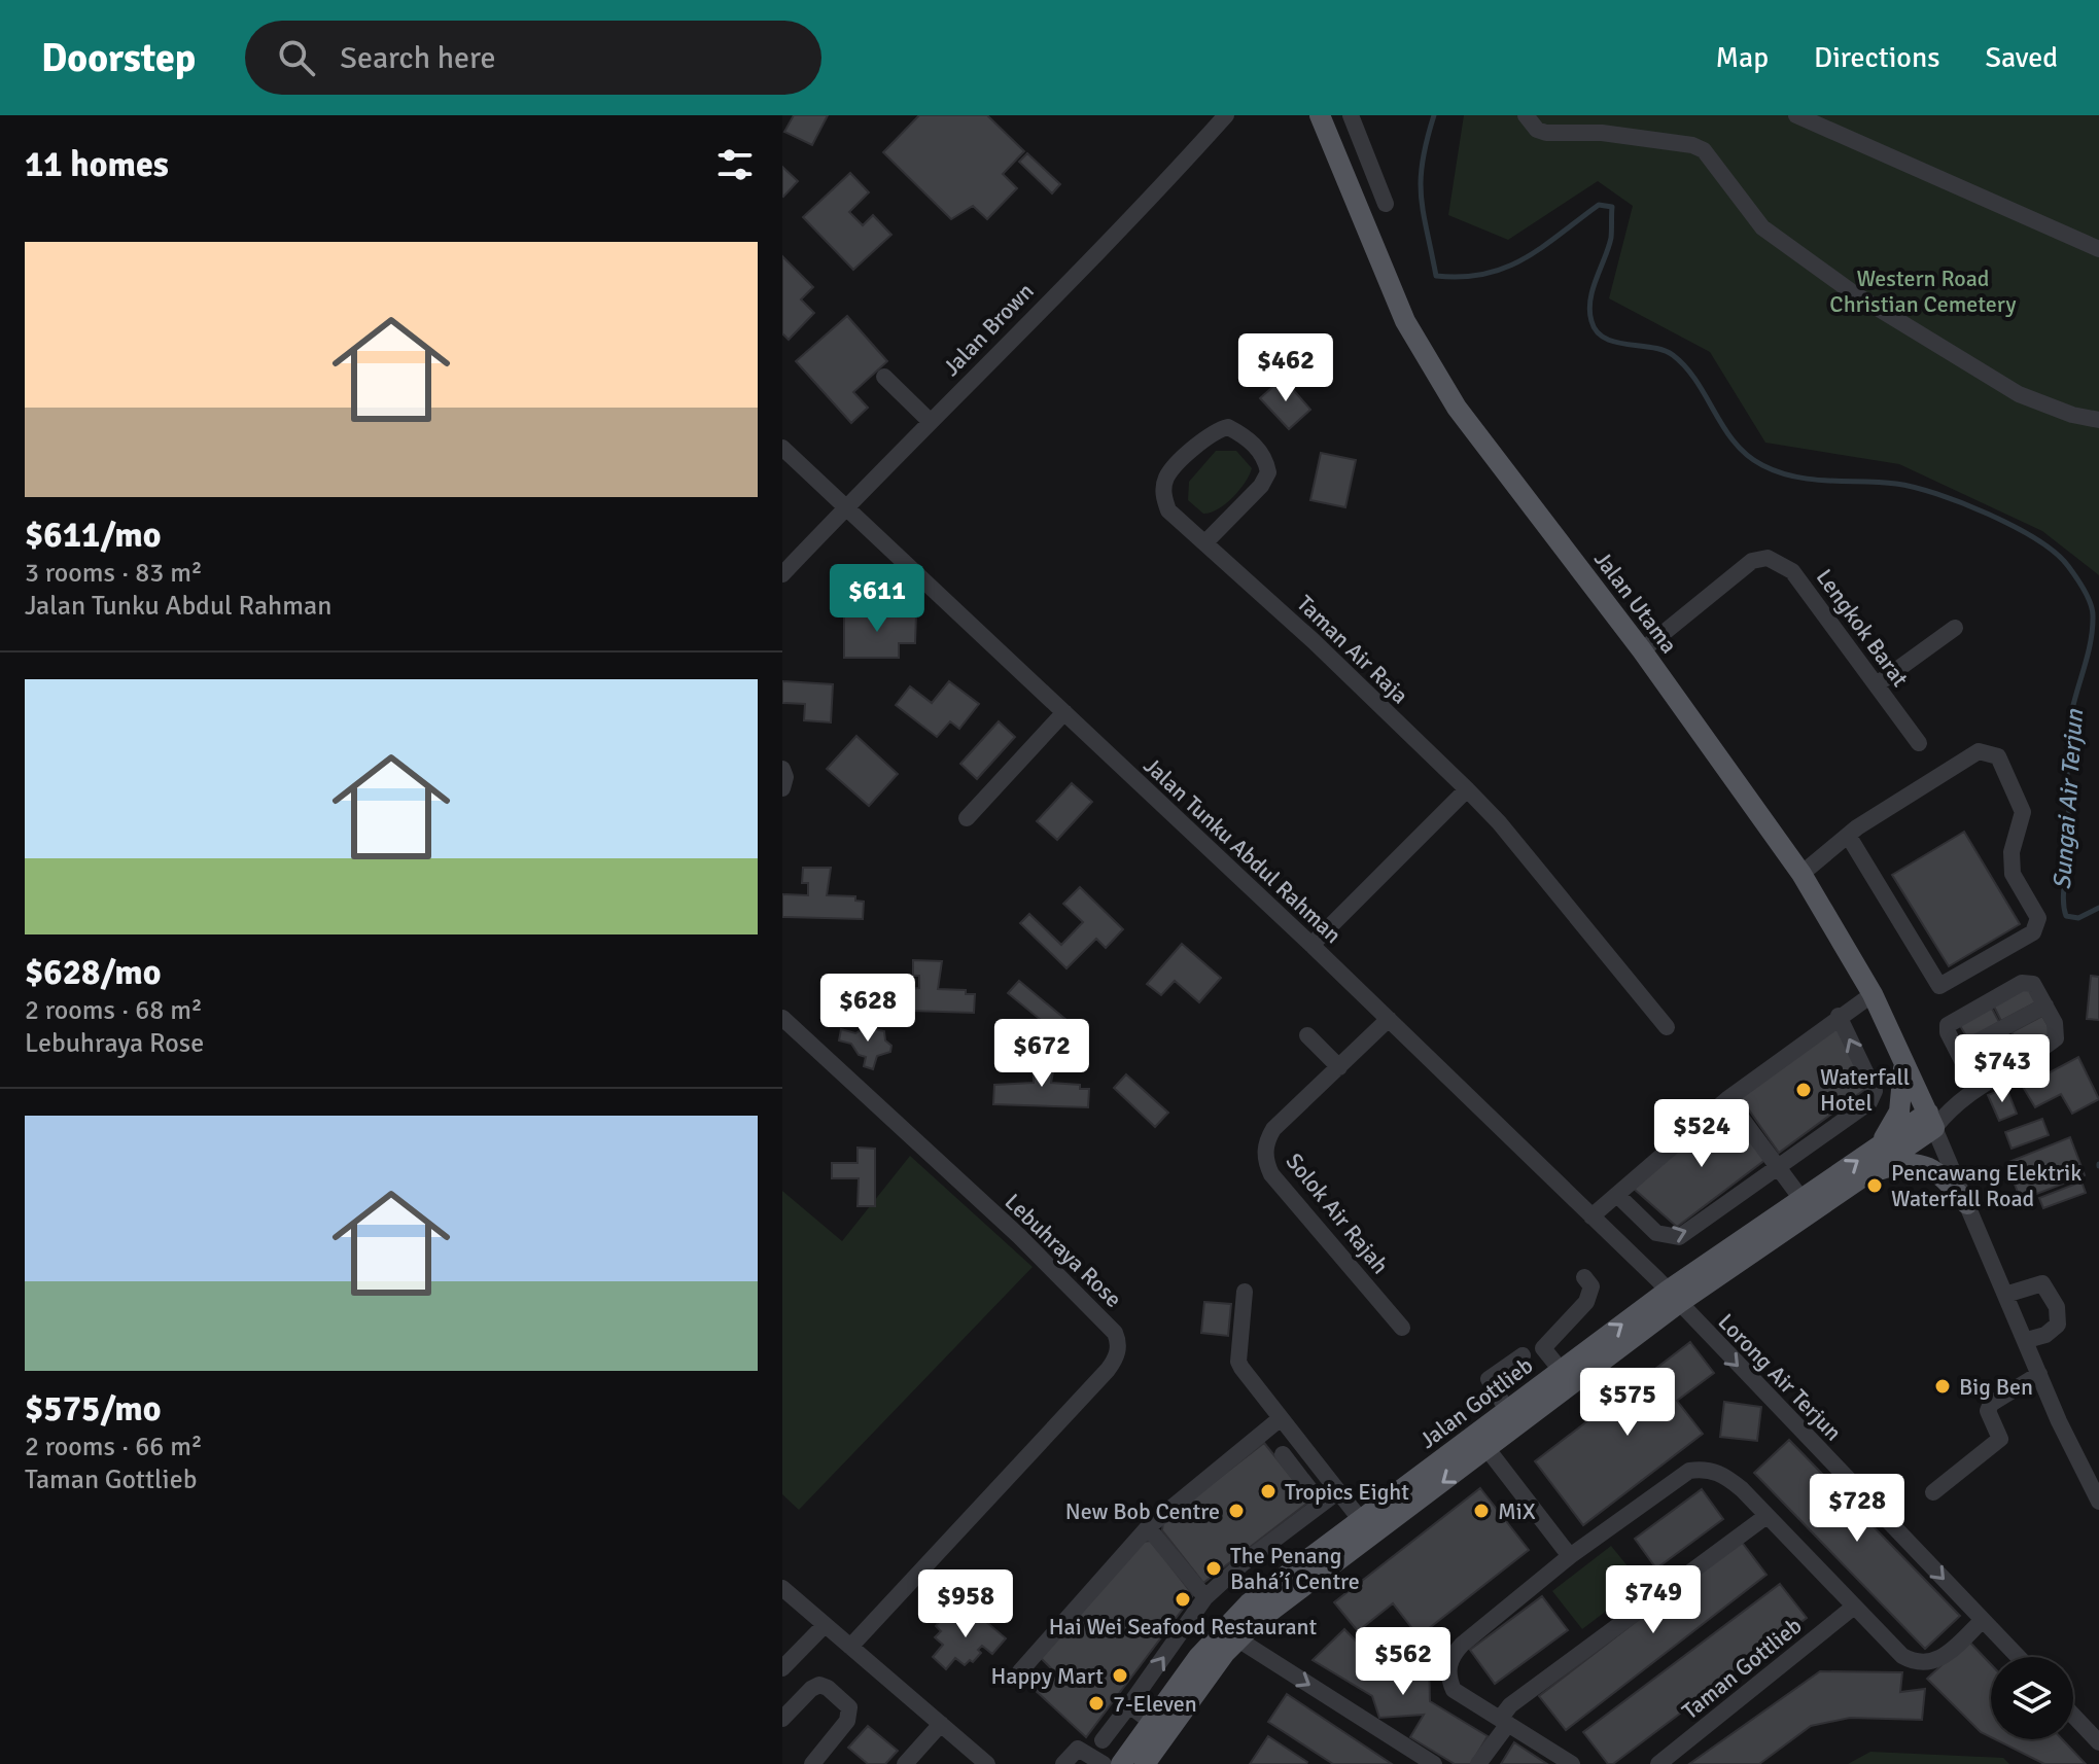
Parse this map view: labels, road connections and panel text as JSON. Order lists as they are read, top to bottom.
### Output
{
  "streets": {
    "main road": ["Jalan Utama", "Jalan Gottlieb"],
    "street": [
      "Jalan Brown",
      "Lengkok Barat",
      "Taman Air Raja",
      "Jalan Tunku Abdul Rahman",
      "Solok Air Rajah",
      "Lebuhraya Rose",
      "Lorong Air Terjun",
      "Taman Gottlieb"
    ]
  },
  "crossings": [
    ["Jalan Brown", "Jalan Tunku Abdul Rahman"],
    ["Jalan Utama", "Lengkok Barat"],
    ["Jalan Utama", "Jalan Gottlieb"],
    ["Jalan Tunku Abdul Rahman", "Solok Air Rajah"],
    ["Jalan Tunku Abdul Rahman", "Lorong Air Terjun"],
    ["Jalan Tunku Abdul Rahman", "Jalan Gottlieb"],
    ["Lorong Air Terjun", "Jalan Gottlieb"]
  ],
  "one_way": ["Lorong Air Terjun"],
  "water": ["Sungai Air Terjun"],
  "parks": ["Western Road Christian Cemetery"],
  "places": [
    "Waterfall Hotel",
    "Pencawang Elektrik Waterfall Road",
    "Big Ben",
    "Tropics Eight",
    "New Bob Centre",
    "MiX",
    "The Penang Bahá’í Centre",
    "Hai Wei Seafood Restaurant",
    "Happy Mart",
    "7-Eleven"
  ],
  "page": {
    "header": "Doorstep",
    "search": "Search here",
    "nav": ["Map", "Directions", "Saved"],
    "heading": "11 homes",
    "list": [
      {
        "name": "$611/mo",
        "note": "3 rooms · 83 m² · Jalan Tunku Abdul Rahman"
      },
      {
        "name": "$628/mo",
        "note": "2 rooms · 68 m² · Lebuhraya Rose"
      },
      {
        "name": "$575/mo",
        "note": "2 rooms · 66 m² · Taman Gottlieb"
      }
    ],
    "price": [
      "$462",
      "$611",
      "$628",
      "$672",
      "$743",
      "$524",
      "$575",
      "$728",
      "$749",
      "$958",
      "$562"
    ]
  }
}
